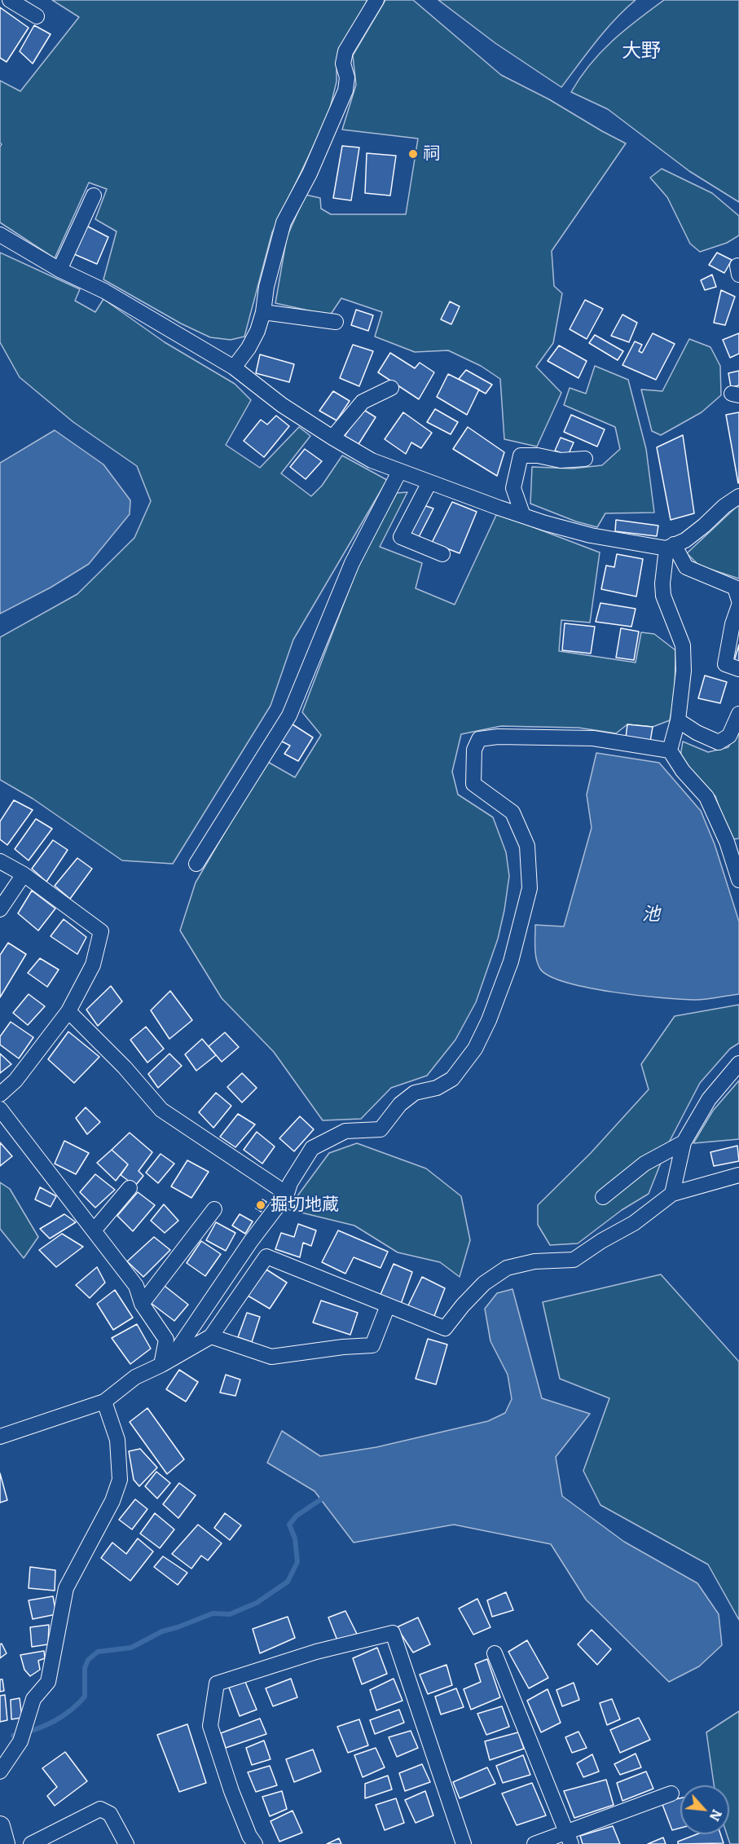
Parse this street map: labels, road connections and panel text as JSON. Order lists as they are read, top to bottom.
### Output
{
  "districts": ["大野"],
  "water": ["池"],
  "places": ["祠", "掘切地蔵"],
  "north": "bottom right"
}
